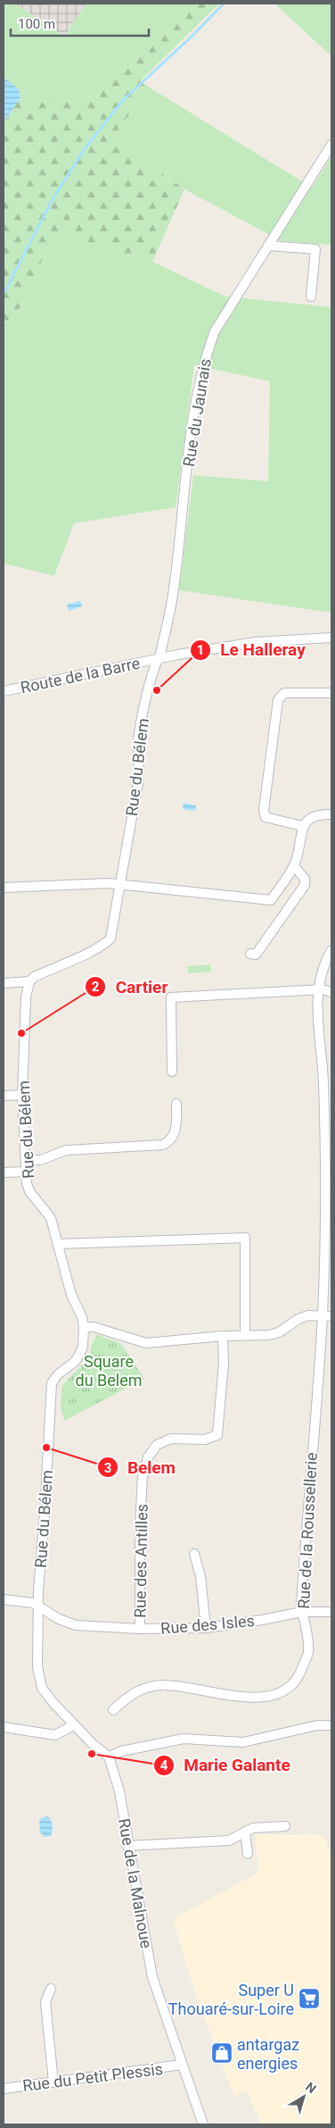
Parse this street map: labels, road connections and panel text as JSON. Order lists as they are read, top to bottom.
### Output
{
  "streets": {
    "street": [
      "Rue du Jaunais",
      "Route de la Barre",
      "Rue du Bélem",
      "Rue de la Roussellerie",
      "Rue des Antilles",
      "Rue des Isles",
      "Rue de la Malnoue",
      "Rue du Petit Plessis"
    ]
  },
  "crossings": [
    ["Rue du Jaunais", "Route de la Barre"],
    ["Rue du Jaunais", "Rue du Bélem"],
    ["Route de la Barre", "Rue du Bélem"],
    ["Rue du Bélem", "Rue des Isles"],
    ["Rue de la Roussellerie", "Rue des Isles"],
    ["Rue des Antilles", "Rue des Isles"],
    ["Rue de la Malnoue", "Rue du Petit Plessis"]
  ],
  "parks": ["Square du Belem"],
  "places": {
    "other": [
      "Le Halleray",
      "Cartier",
      "Belem",
      "Marie Galante"
    ],
    "supermarket": ["Super U Thouaré-sur-Loire"],
    "shop": ["antargaz energies"]
  },
  "scale_bar": "100 m",
  "north": "top right"
}
